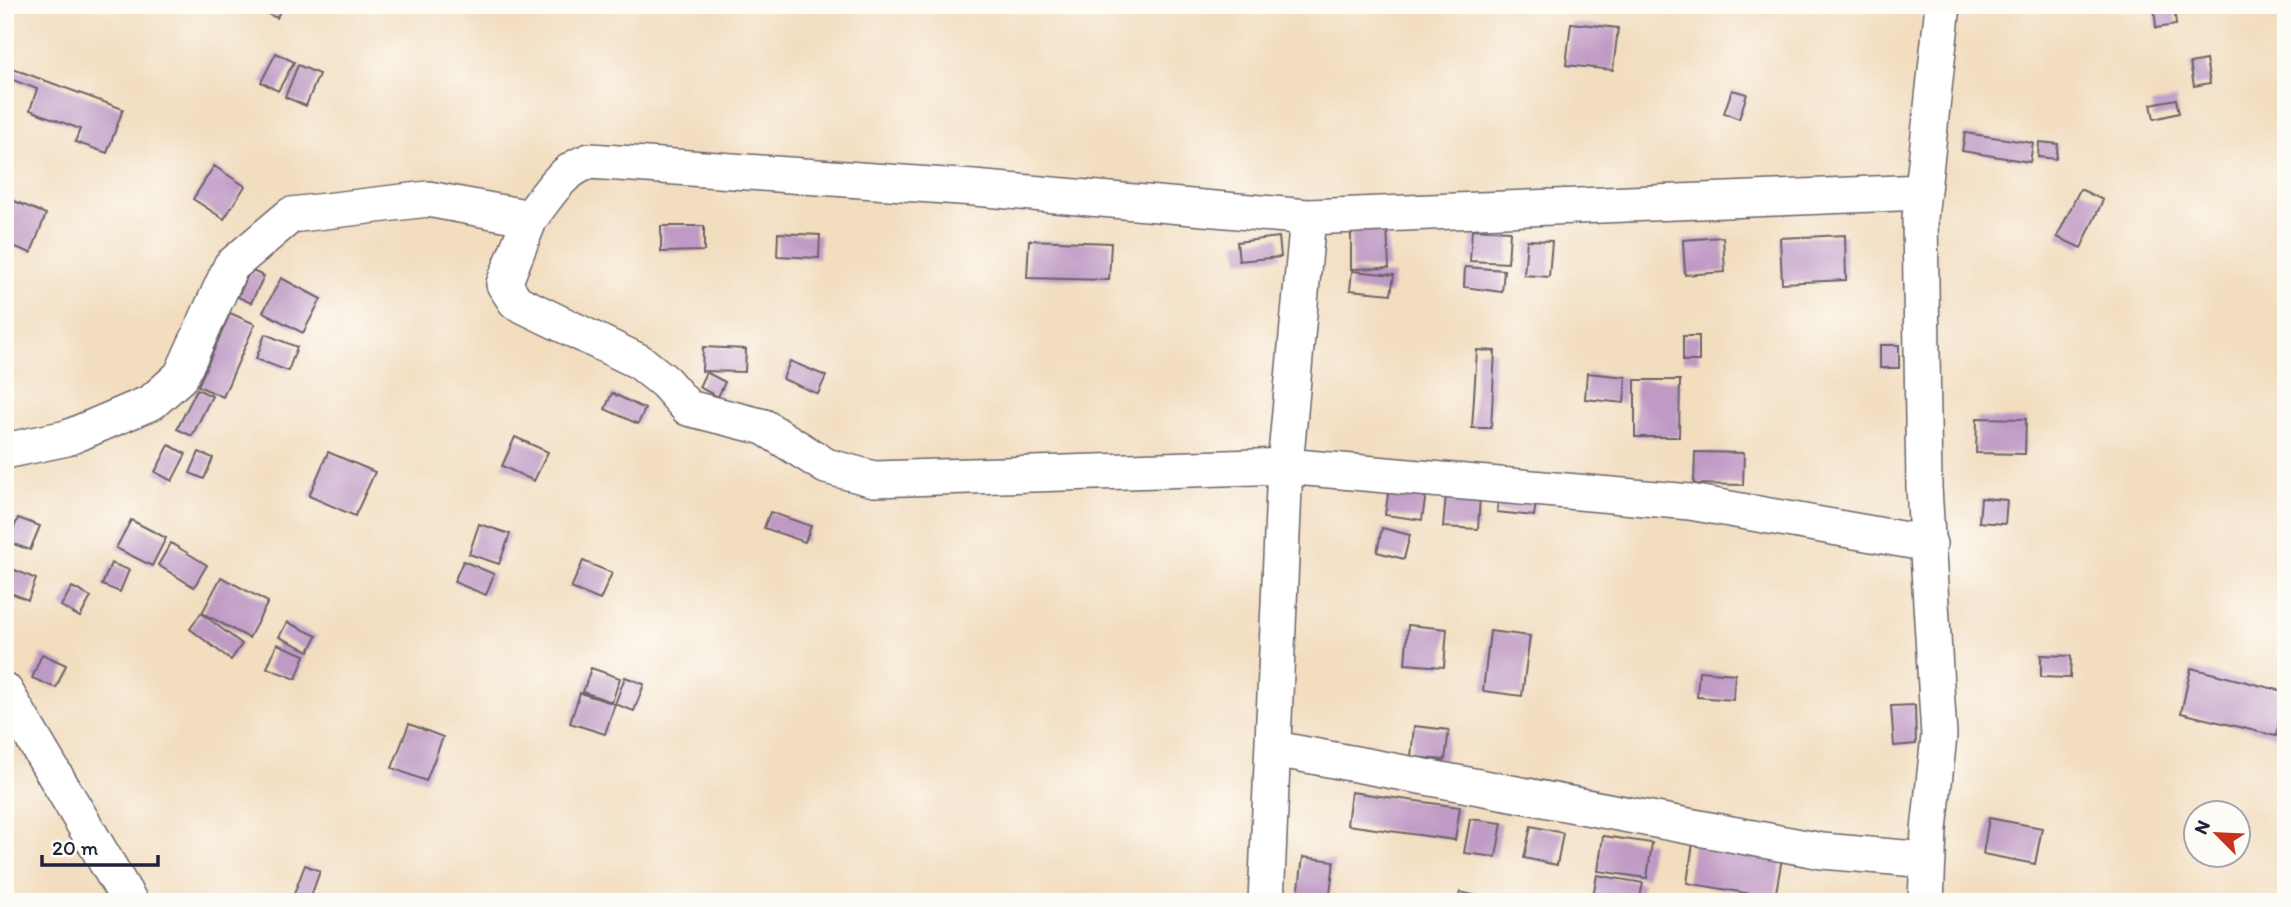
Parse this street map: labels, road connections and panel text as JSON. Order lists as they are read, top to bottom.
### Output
{
  "scale_bar": "20 m",
  "north": "top left"
}
